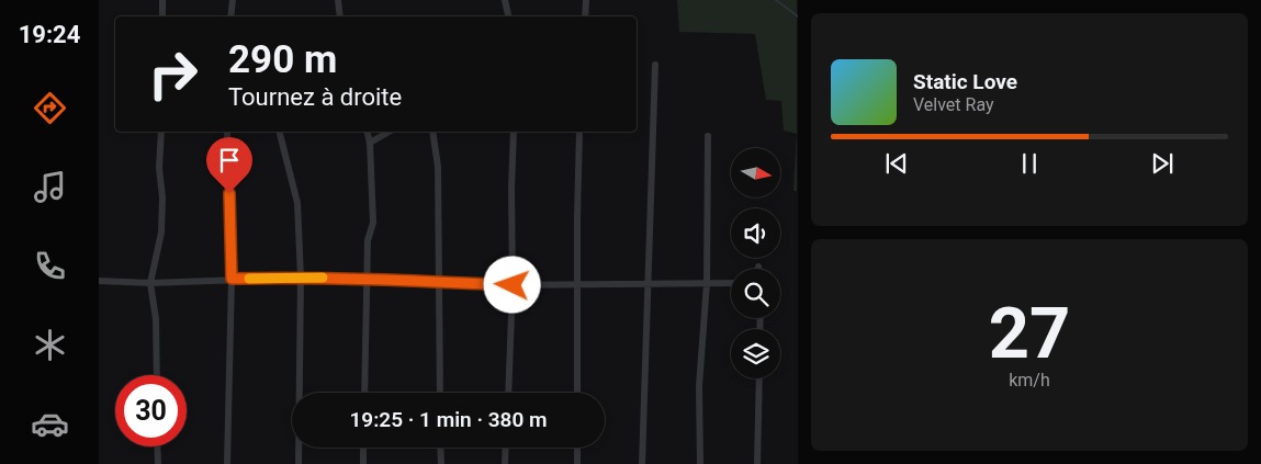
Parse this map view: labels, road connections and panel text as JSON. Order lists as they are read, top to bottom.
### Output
{
  "north": "right",
  "page": {
    "tabs": "19:24",
    "turn": ["290 m", "Tournez à droite"],
    "song": ["Static Love", "Velvet Ray"],
    "tile": ["27", "km/h"],
    "limit": "30",
    "trip": "19:25 · 1 min · 380 m"
  }
}
